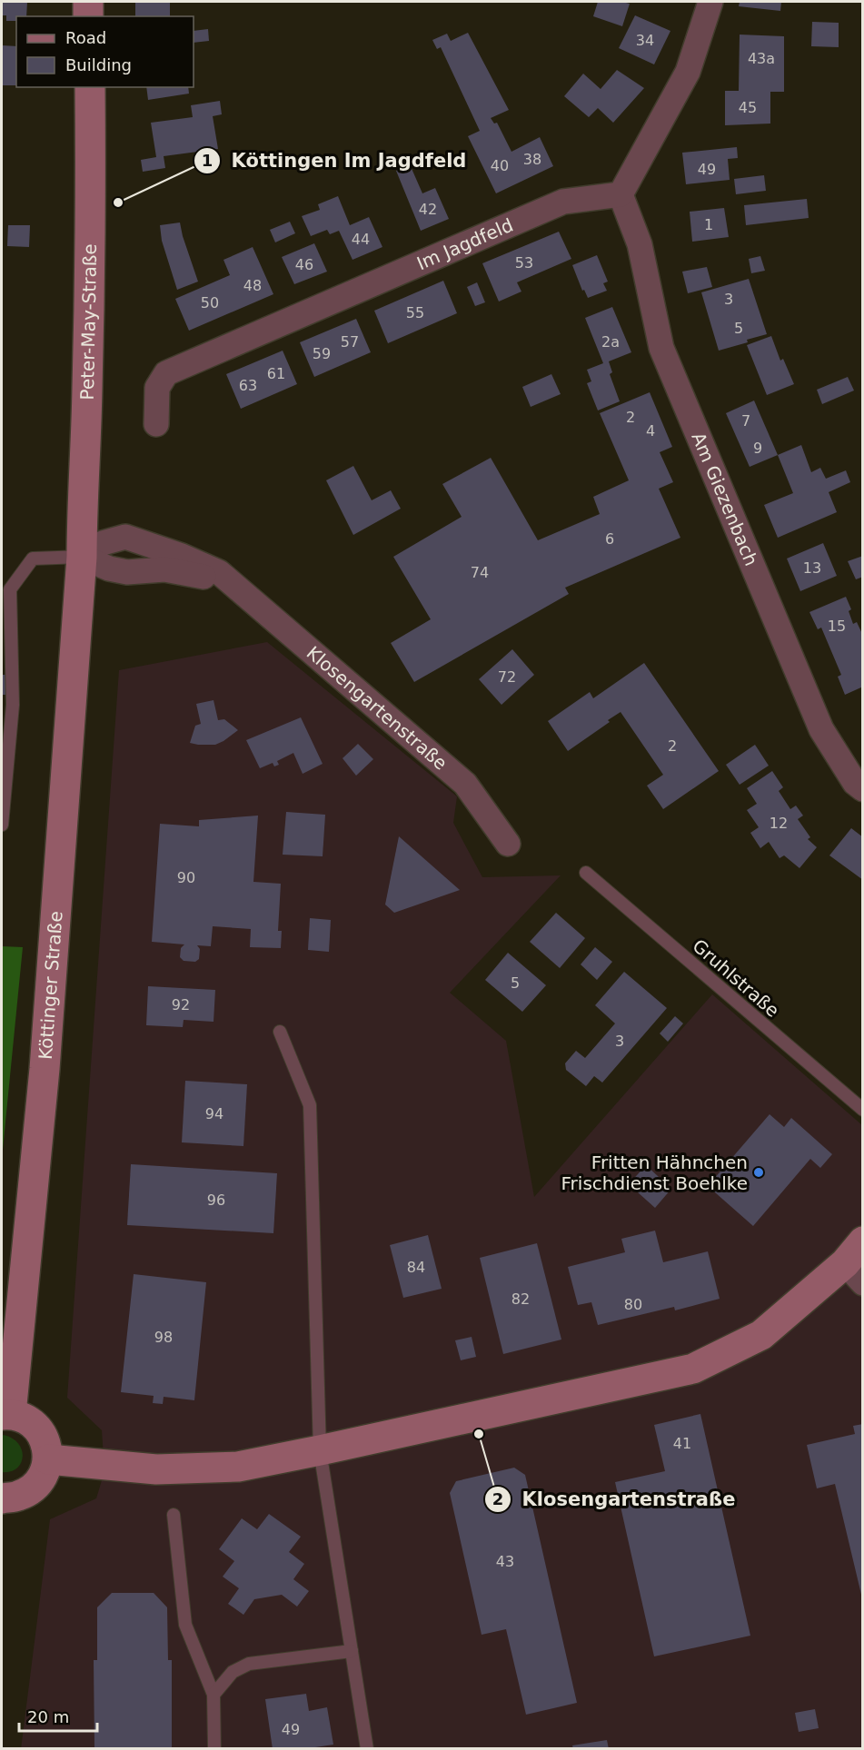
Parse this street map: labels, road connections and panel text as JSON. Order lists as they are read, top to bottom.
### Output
{
  "streets": {
    "main road": ["Peter-May-Straße", "Köttinger Straße"],
    "street": ["Im Jagdfeld", "Am Giezenbach", "Klosengartenstraße"],
    "lane": ["Gruhlstraße"]
  },
  "crossings": [
    ["Im Jagdfeld", "Am Giezenbach"],
    ["Peter-May-Straße", "Klosengartenstraße"],
    ["Peter-May-Straße", "Köttinger Straße"],
    ["Klosengartenstraße", "Köttinger Straße"]
  ],
  "places": ["Köttingen Im Jagdfeld", "Fritten Hähnchen Frischdienst Boehlke", "Klosengartenstraße"],
  "house_numbers": [
    "34",
    "43a",
    "45",
    "38",
    "40",
    "49",
    "42",
    "1",
    "44",
    "53",
    "46",
    "48",
    "3",
    "50",
    "55",
    "5",
    "57",
    "2a",
    "59",
    "61",
    "63",
    "2",
    "7",
    "4",
    "9",
    "6",
    "13",
    "74",
    "15",
    "72",
    "2",
    "12",
    "90",
    "5",
    "92",
    "3",
    "94",
    "96",
    "84",
    "82",
    "80",
    "98",
    "41",
    "43",
    "49"
  ],
  "legend": ["Road", "Building"],
  "scale_bar": "20 m"
}
